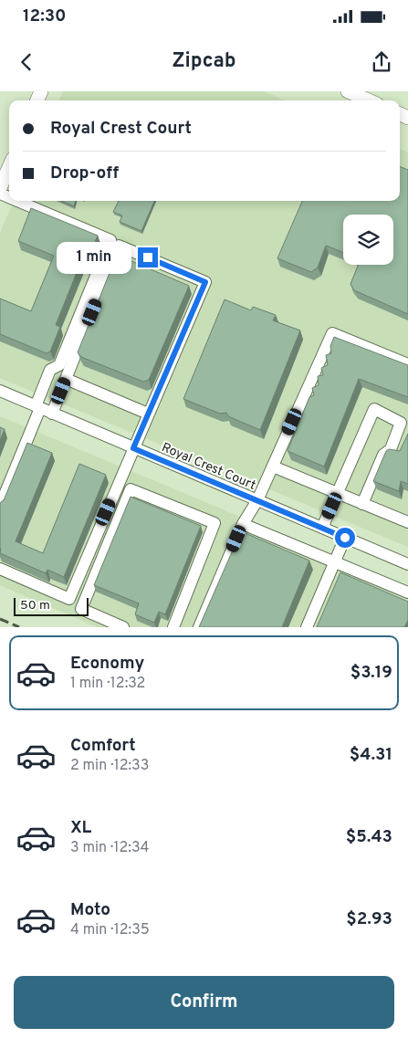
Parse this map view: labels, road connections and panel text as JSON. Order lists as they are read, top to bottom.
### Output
{
  "streets": {
    "street": ["Royal Crest Court"]
  },
  "scale_bar": "50 m",
  "page": {
    "status": "12:30",
    "header": "Zipcab",
    "banner": ["Royal Crest Court", "Drop-off"],
    "bubble": "1 min",
    "scale": "50 m",
    "list": [
      {
        "name": "Economy",
        "note": "1 min · 12:32",
        "value": "$3.19"
      },
      {
        "name": "Comfort",
        "note": "2 min · 12:33",
        "value": "$4.31"
      },
      {
        "name": "XL",
        "note": "3 min · 12:34",
        "value": "$5.43"
      },
      {
        "name": "Moto",
        "note": "4 min · 12:35",
        "value": "$2.93"
      }
    ],
    "buttons": "Confirm"
  }
}
